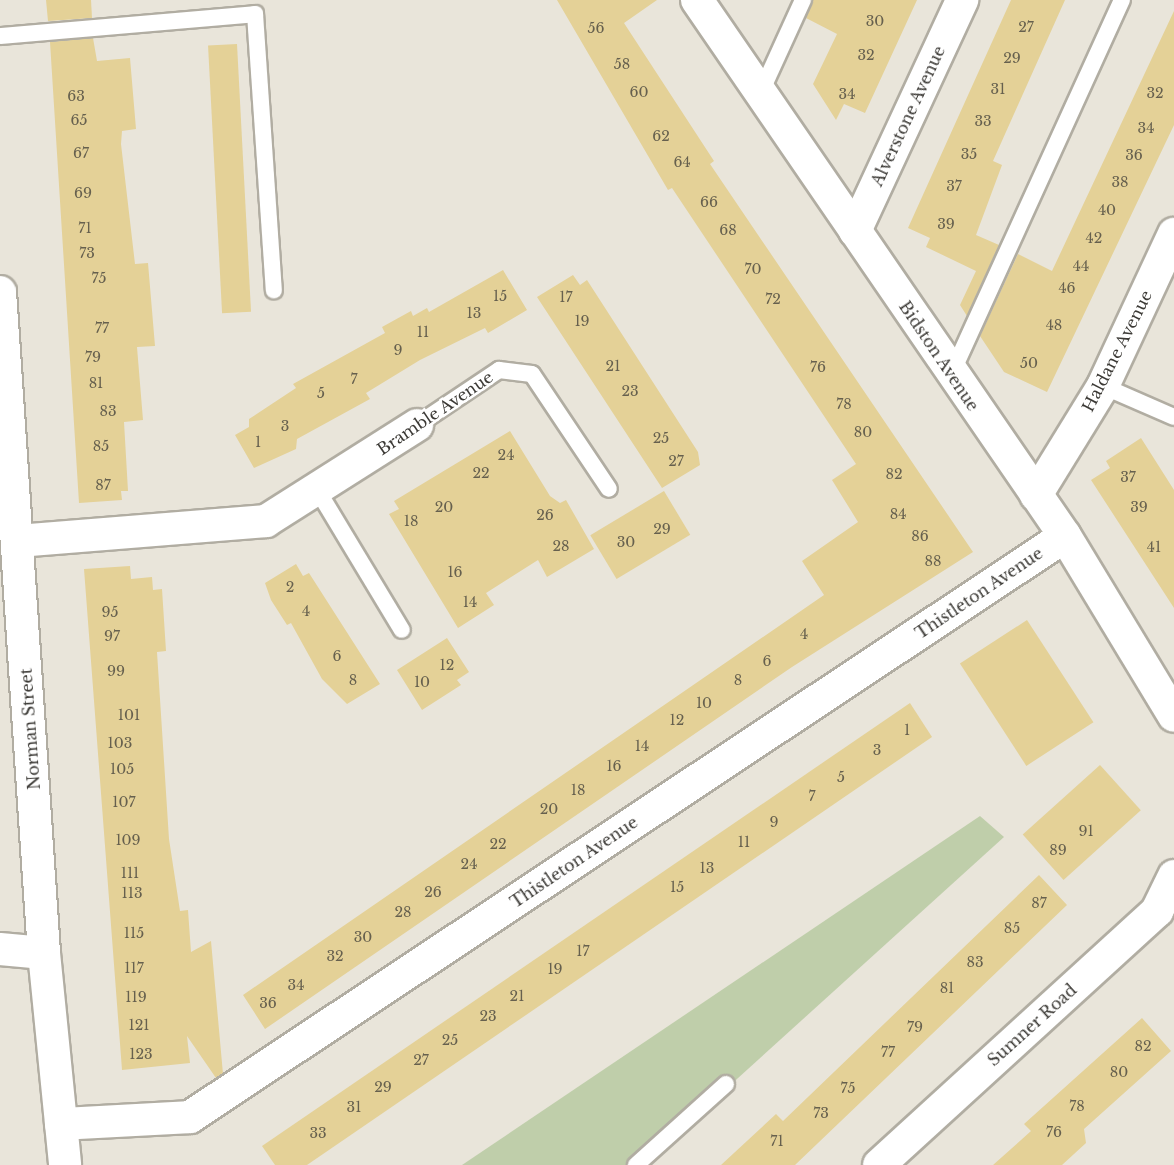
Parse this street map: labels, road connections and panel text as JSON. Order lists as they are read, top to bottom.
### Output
{
  "streets": {
    "street": [
      "Alverstone Avenue",
      "Haldane Avenue",
      "Bidston Avenue",
      "Bramble Avenue",
      "Thistleton Avenue",
      "Norman Street",
      "Sumner Road"
    ]
  },
  "crossings": [
    ["Alverstone Avenue", "Bidston Avenue"],
    ["Haldane Avenue", "Bidston Avenue"],
    ["Bidston Avenue", "Thistleton Avenue"],
    ["Bramble Avenue", "Norman Street"],
    ["Thistleton Avenue", "Norman Street"]
  ],
  "house_numbers": [
    "30",
    "27",
    "56",
    "32",
    "29",
    "58",
    "31",
    "60",
    "32",
    "34",
    "63",
    "65",
    "33",
    "34",
    "62",
    "67",
    "35",
    "36",
    "64",
    "38",
    "37",
    "69",
    "66",
    "40",
    "39",
    "71",
    "68",
    "42",
    "73",
    "44",
    "70",
    "75",
    "46",
    "15",
    "17",
    "72",
    "13",
    "19",
    "48",
    "77",
    "11",
    "9",
    "79",
    "50",
    "21",
    "76",
    "7",
    "81",
    "23",
    "5",
    "78",
    "83",
    "3",
    "80",
    "25",
    "1",
    "85",
    "24",
    "27",
    "22",
    "82",
    "37",
    "87",
    "20",
    "39",
    "84",
    "26",
    "18",
    "29",
    "86",
    "30",
    "28",
    "41",
    "88",
    "16",
    "2",
    "14",
    "4",
    "95",
    "4",
    "97",
    "6",
    "6",
    "12",
    "99",
    "8",
    "8",
    "10",
    "10",
    "101",
    "12",
    "1",
    "103",
    "14",
    "3",
    "16",
    "105",
    "5",
    "18",
    "7",
    "107",
    "20",
    "9",
    "91",
    "109",
    "11",
    "22",
    "89",
    "24",
    "13",
    "111",
    "15",
    "26",
    "113",
    "87",
    "28",
    "85",
    "115",
    "30",
    "17",
    "32",
    "83",
    "117",
    "19",
    "34",
    "81",
    "21",
    "119",
    "36",
    "23",
    "121",
    "79",
    "25",
    "82",
    "77",
    "123",
    "27",
    "80",
    "29",
    "75",
    "78",
    "31",
    "73",
    "76",
    "33",
    "71"
  ]
}
